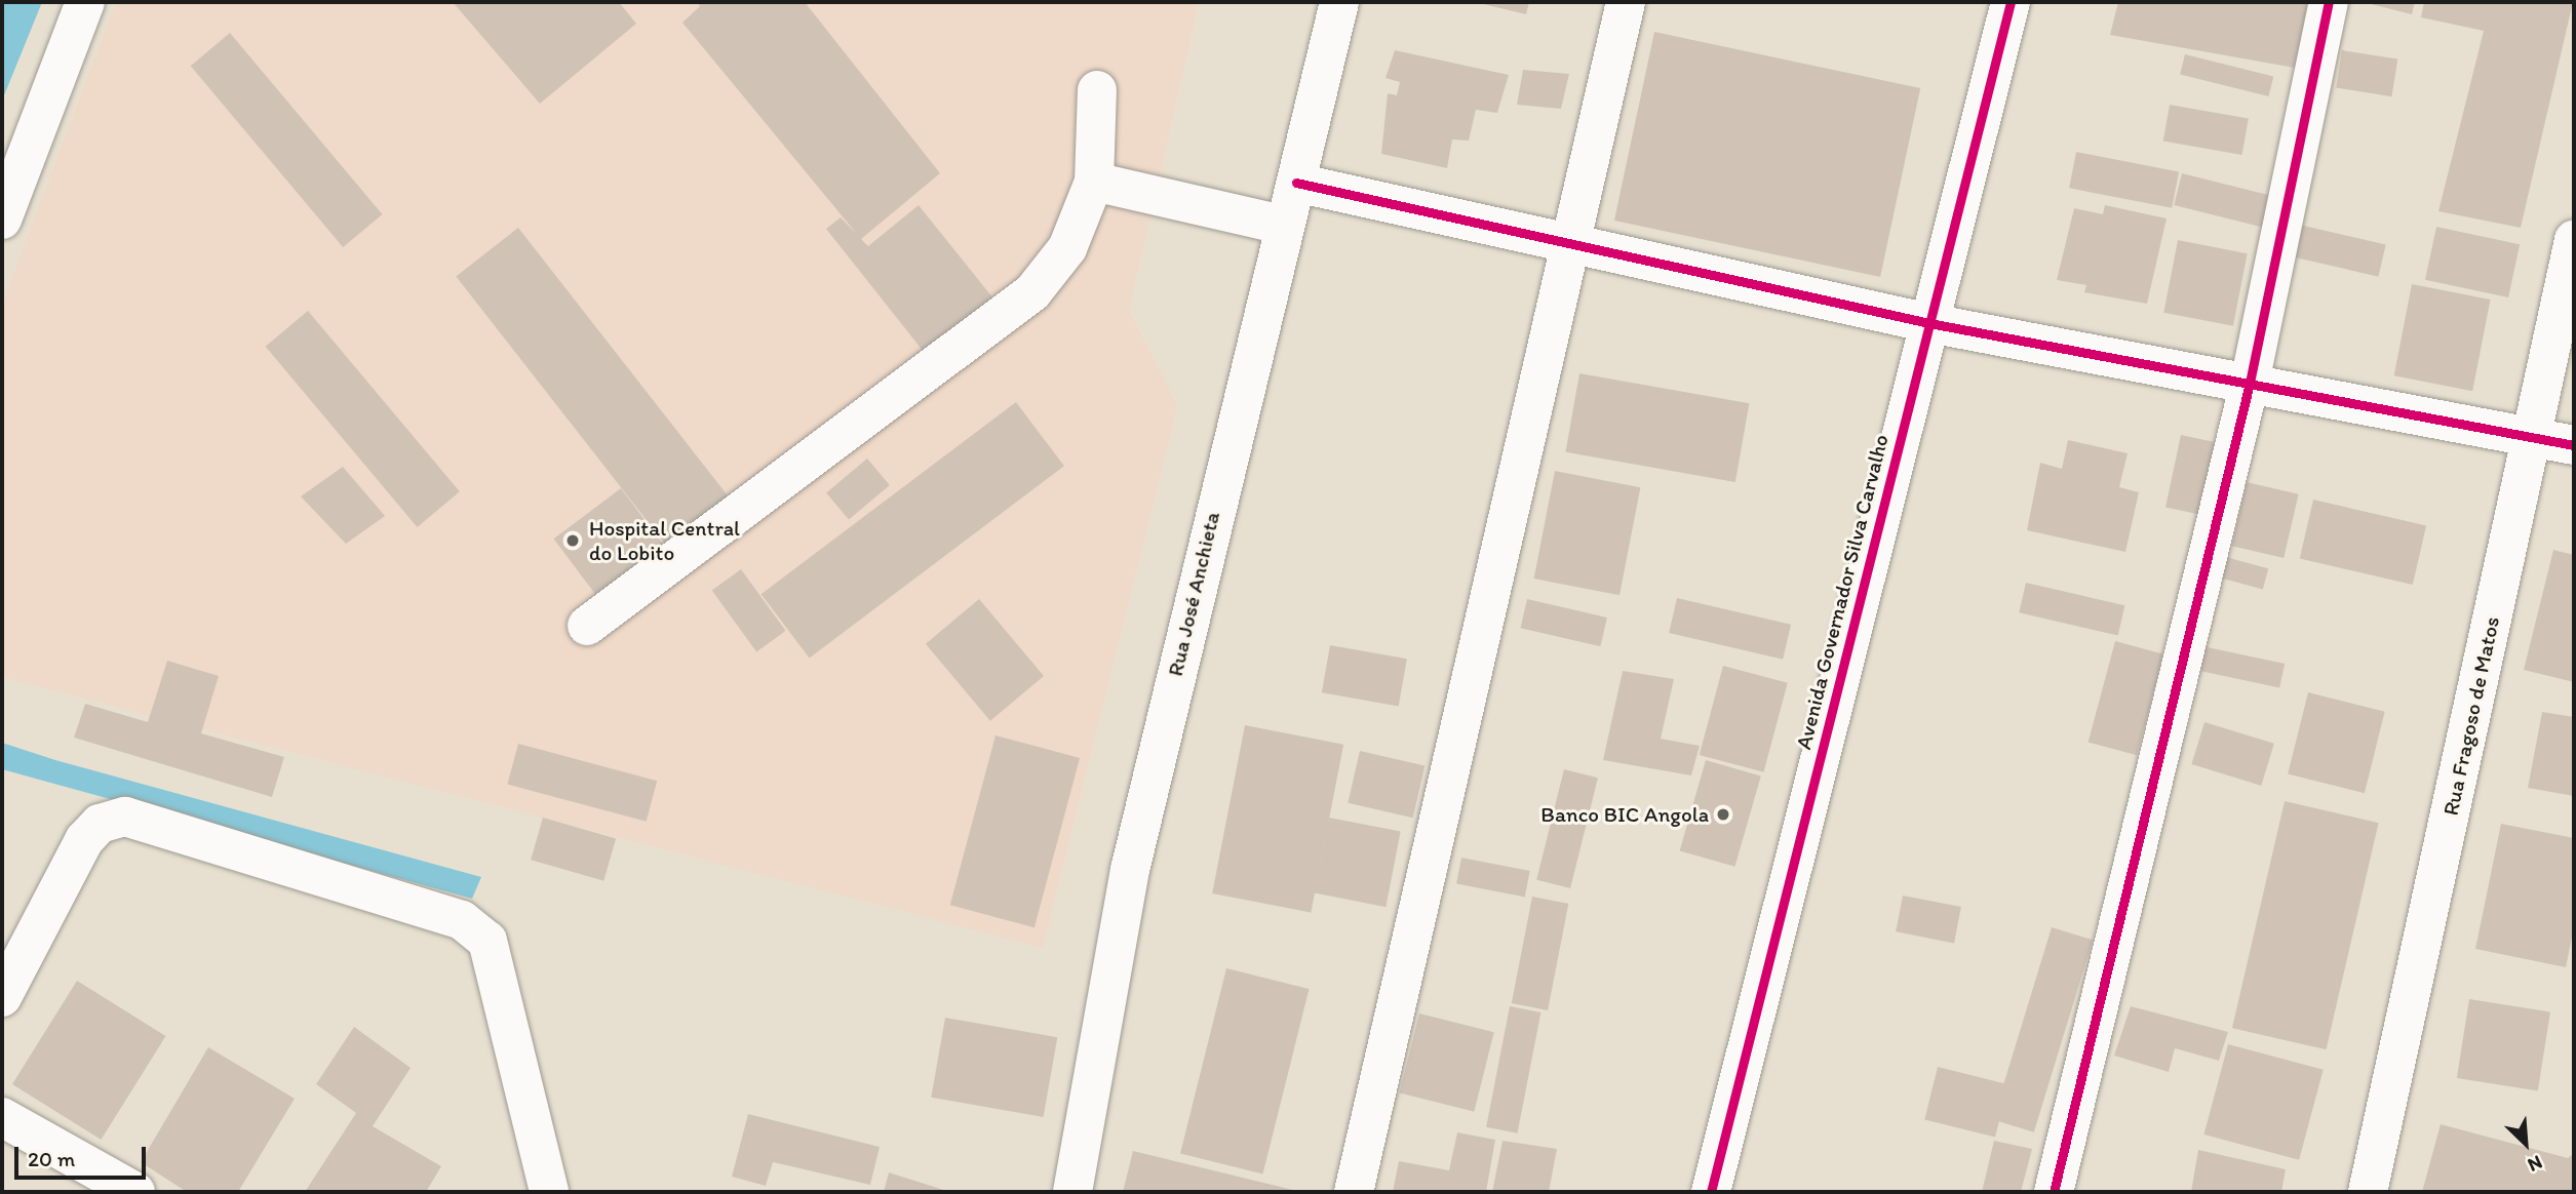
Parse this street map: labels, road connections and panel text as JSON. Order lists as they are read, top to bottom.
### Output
{
  "streets": {
    "street": ["Avenida Governador Silva Carvalho", "Rua José Anchieta", "Rua Fragoso de Matos"]
  },
  "places": ["Hospital Central do Lobito", "Banco BIC Angola"],
  "scale_bar": "20 m",
  "north": "bottom right"
}
